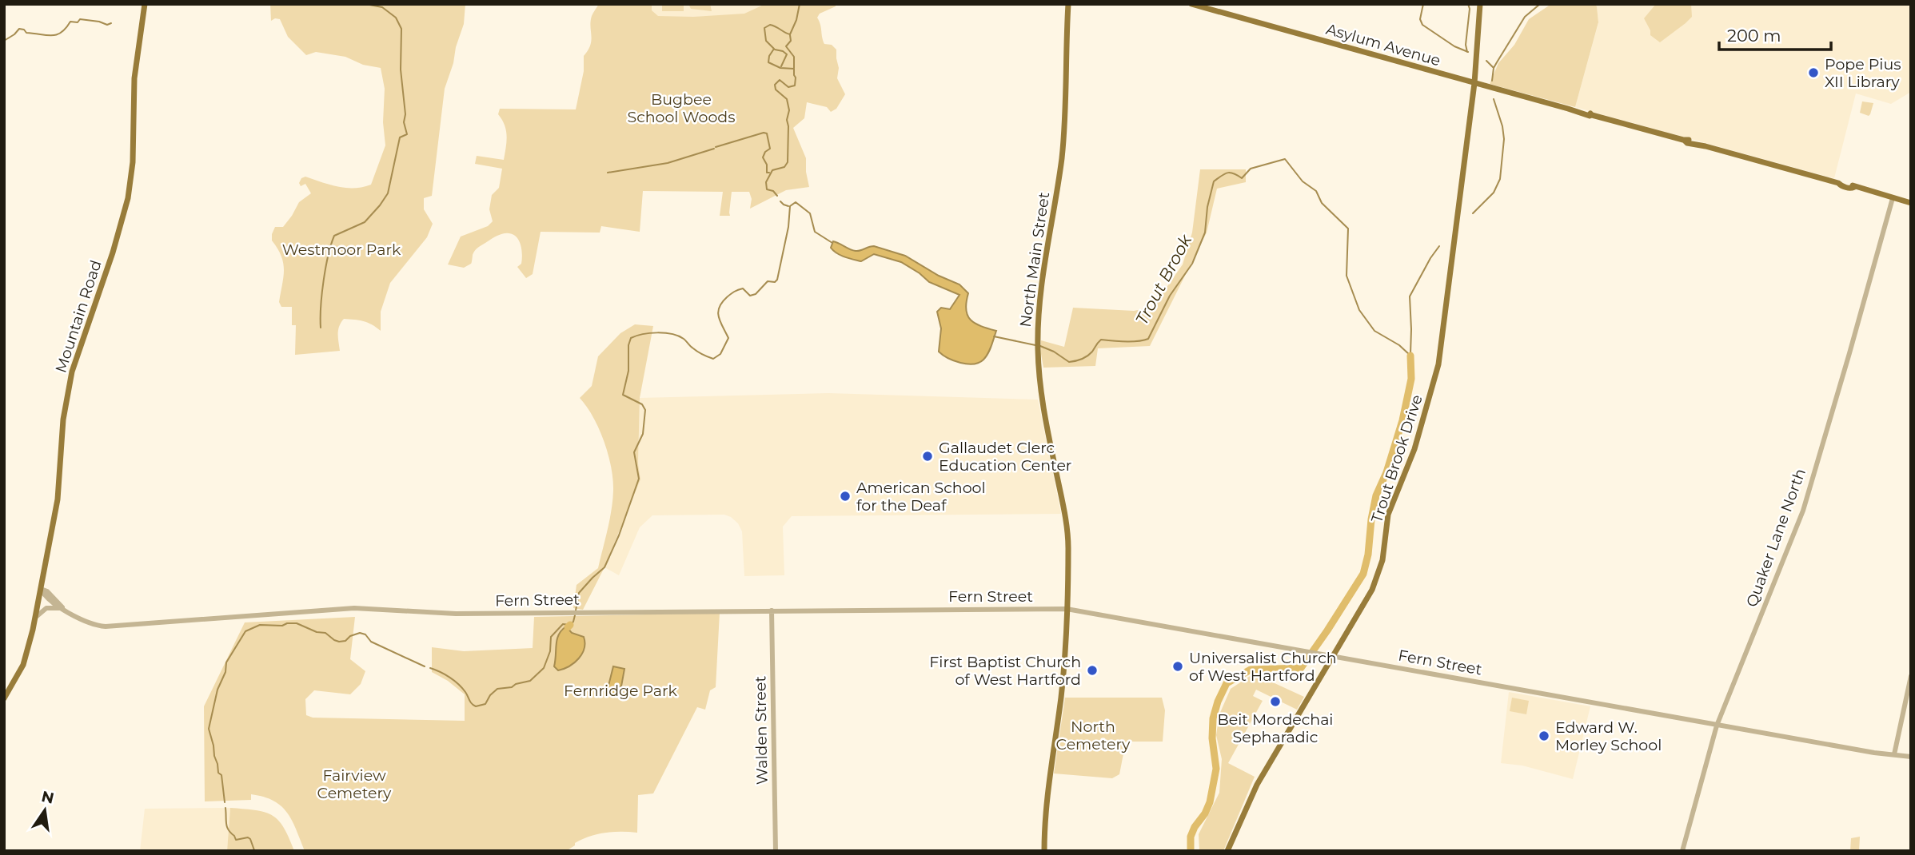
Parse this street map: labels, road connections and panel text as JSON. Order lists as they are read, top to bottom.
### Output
{
  "streets": {
    "main road": [
      "Asylum Avenue",
      "North Main Street",
      "Mountain Road",
      "Trout Brook Drive"
    ],
    "street": ["Quaker Lane North", "Fern Street", "Walden Street"]
  },
  "crossings": [
    ["Asylum Avenue", "Trout Brook Drive"],
    ["Asylum Avenue", "Quaker Lane North"],
    ["North Main Street", "Fern Street"],
    ["Mountain Road", "Fern Street"],
    ["Trout Brook Drive", "Fern Street"],
    ["Quaker Lane North", "Fern Street"],
    ["Fern Street", "Walden Street"]
  ],
  "water": ["Trout Brook"],
  "parks": [
    "Bugbee School Woods",
    "Westmoor Park",
    "Fernridge Park",
    "North Cemetery",
    "Fairview Cemetery"
  ],
  "places": [
    "Pope Pius XII Library",
    "Gallaudet Clerc Education Center",
    "American School for the Deaf",
    "Universalist Church of West Hartford",
    "First Baptist Church of West Hartford",
    "Beit Mordechai Sepharadic",
    "Edward W. Morley School"
  ],
  "scale_bar": "200 m",
  "north": "top"
}
